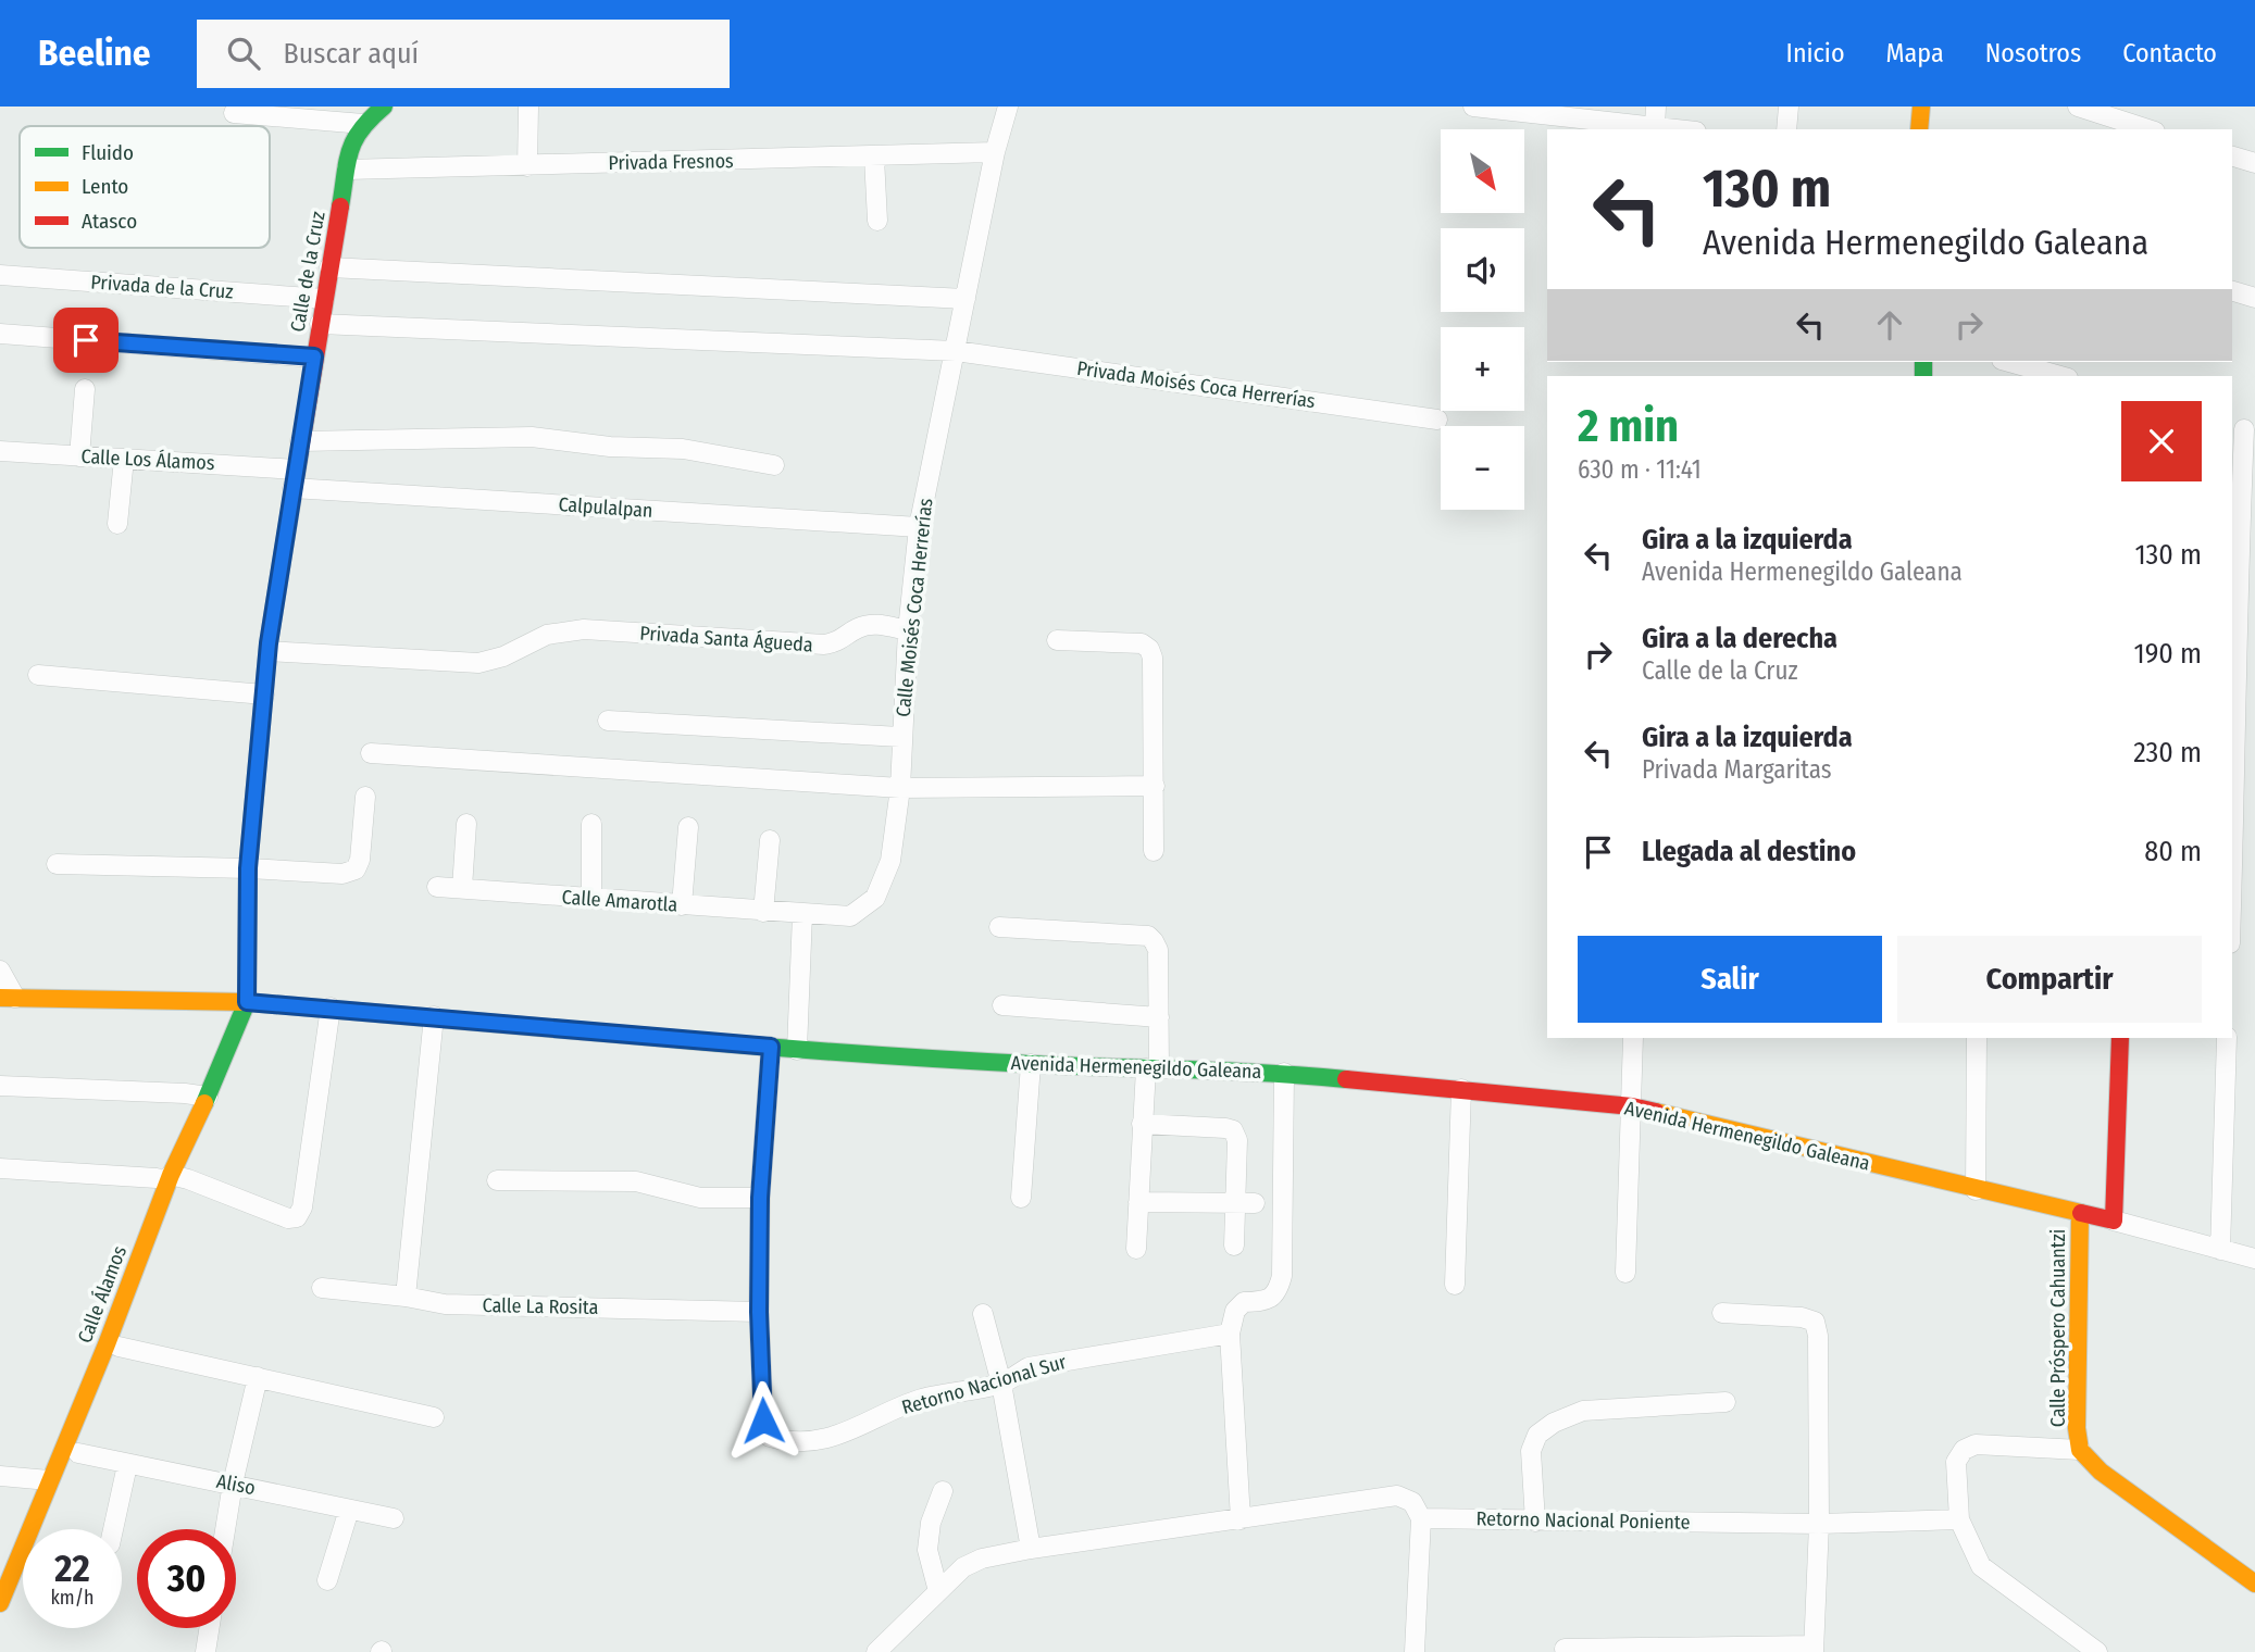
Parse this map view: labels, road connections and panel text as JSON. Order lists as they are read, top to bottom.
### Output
{
  "streets": {
    "street": [
      "Privada Fresnos",
      "Calle de la Cruz",
      "Privada de la Cruz",
      "Privada Moisés Coca Herrerías",
      "Calle Los Álamos",
      "Calpulalpan",
      "Calle Moisés Coca Herrerías",
      "Privada Santa Águeda",
      "Calle Amarotla",
      "Avenida Hermenegildo Galeana",
      "Calle Álamos",
      "Calle La Rosita",
      "Calle Próspero Cahuantzi",
      "Retorno Nacional Sur",
      "Aliso",
      "Retorno Nacional Poniente"
    ]
  },
  "crossings": [
    ["Privada Fresnos", "Calle de la Cruz"],
    ["Privada Fresnos", "Calle Moisés Coca Herrerías"],
    ["Calle de la Cruz", "Privada de la Cruz"],
    ["Calle de la Cruz", "Privada Moisés Coca Herrerías"],
    ["Calle de la Cruz", "Calle Los Álamos"],
    ["Calle de la Cruz", "Calpulalpan"],
    ["Calle de la Cruz", "Privada Santa Águeda"],
    ["Calle de la Cruz", "Avenida Hermenegildo Galeana"],
    ["Calle de la Cruz", "Calle Álamos"],
    ["Privada Moisés Coca Herrerías", "Calle Moisés Coca Herrerías"],
    ["Calle Los Álamos", "Calpulalpan"],
    ["Calpulalpan", "Calle Moisés Coca Herrerías"],
    ["Calle Moisés Coca Herrerías", "Privada Santa Águeda"],
    ["Calle Moisés Coca Herrerías", "Calle Amarotla"],
    ["Avenida Hermenegildo Galeana", "Calle Álamos"],
    ["Avenida Hermenegildo Galeana", "Calle Próspero Cahuantzi"],
    ["Avenida Hermenegildo Galeana", "Retorno Nacional Sur"],
    ["Calle La Rosita", "Retorno Nacional Sur"]
  ],
  "legend": ["Fluido", "Lento", "Atasco"],
  "north": "bottom right",
  "page": {
    "header": "Beeline",
    "search": "Buscar aquí",
    "nav": [
      "Inicio",
      "Mapa",
      "Nosotros",
      "Contacto"
    ],
    "map_buttons": ["+", "−"],
    "turn": ["130 m", "Avenida Hermenegildo Galeana"],
    "heading": ["2 min", "630 m · 11:41"],
    "list": [
      {
        "name": "Gira a la izquierda",
        "note": "Avenida Hermenegildo Galeana",
        "value": "130 m"
      },
      {
        "name": "Gira a la derecha",
        "note": "Calle de la Cruz",
        "value": "190 m"
      },
      {
        "name": "Gira a la izquierda",
        "note": "Privada Margaritas",
        "value": "230 m"
      },
      {
        "name": "Llegada al destino",
        "value": "80 m"
      }
    ],
    "buttons": ["Salir", "Compartir"],
    "speed": "22 km/h",
    "limit": "30"
  }
}
